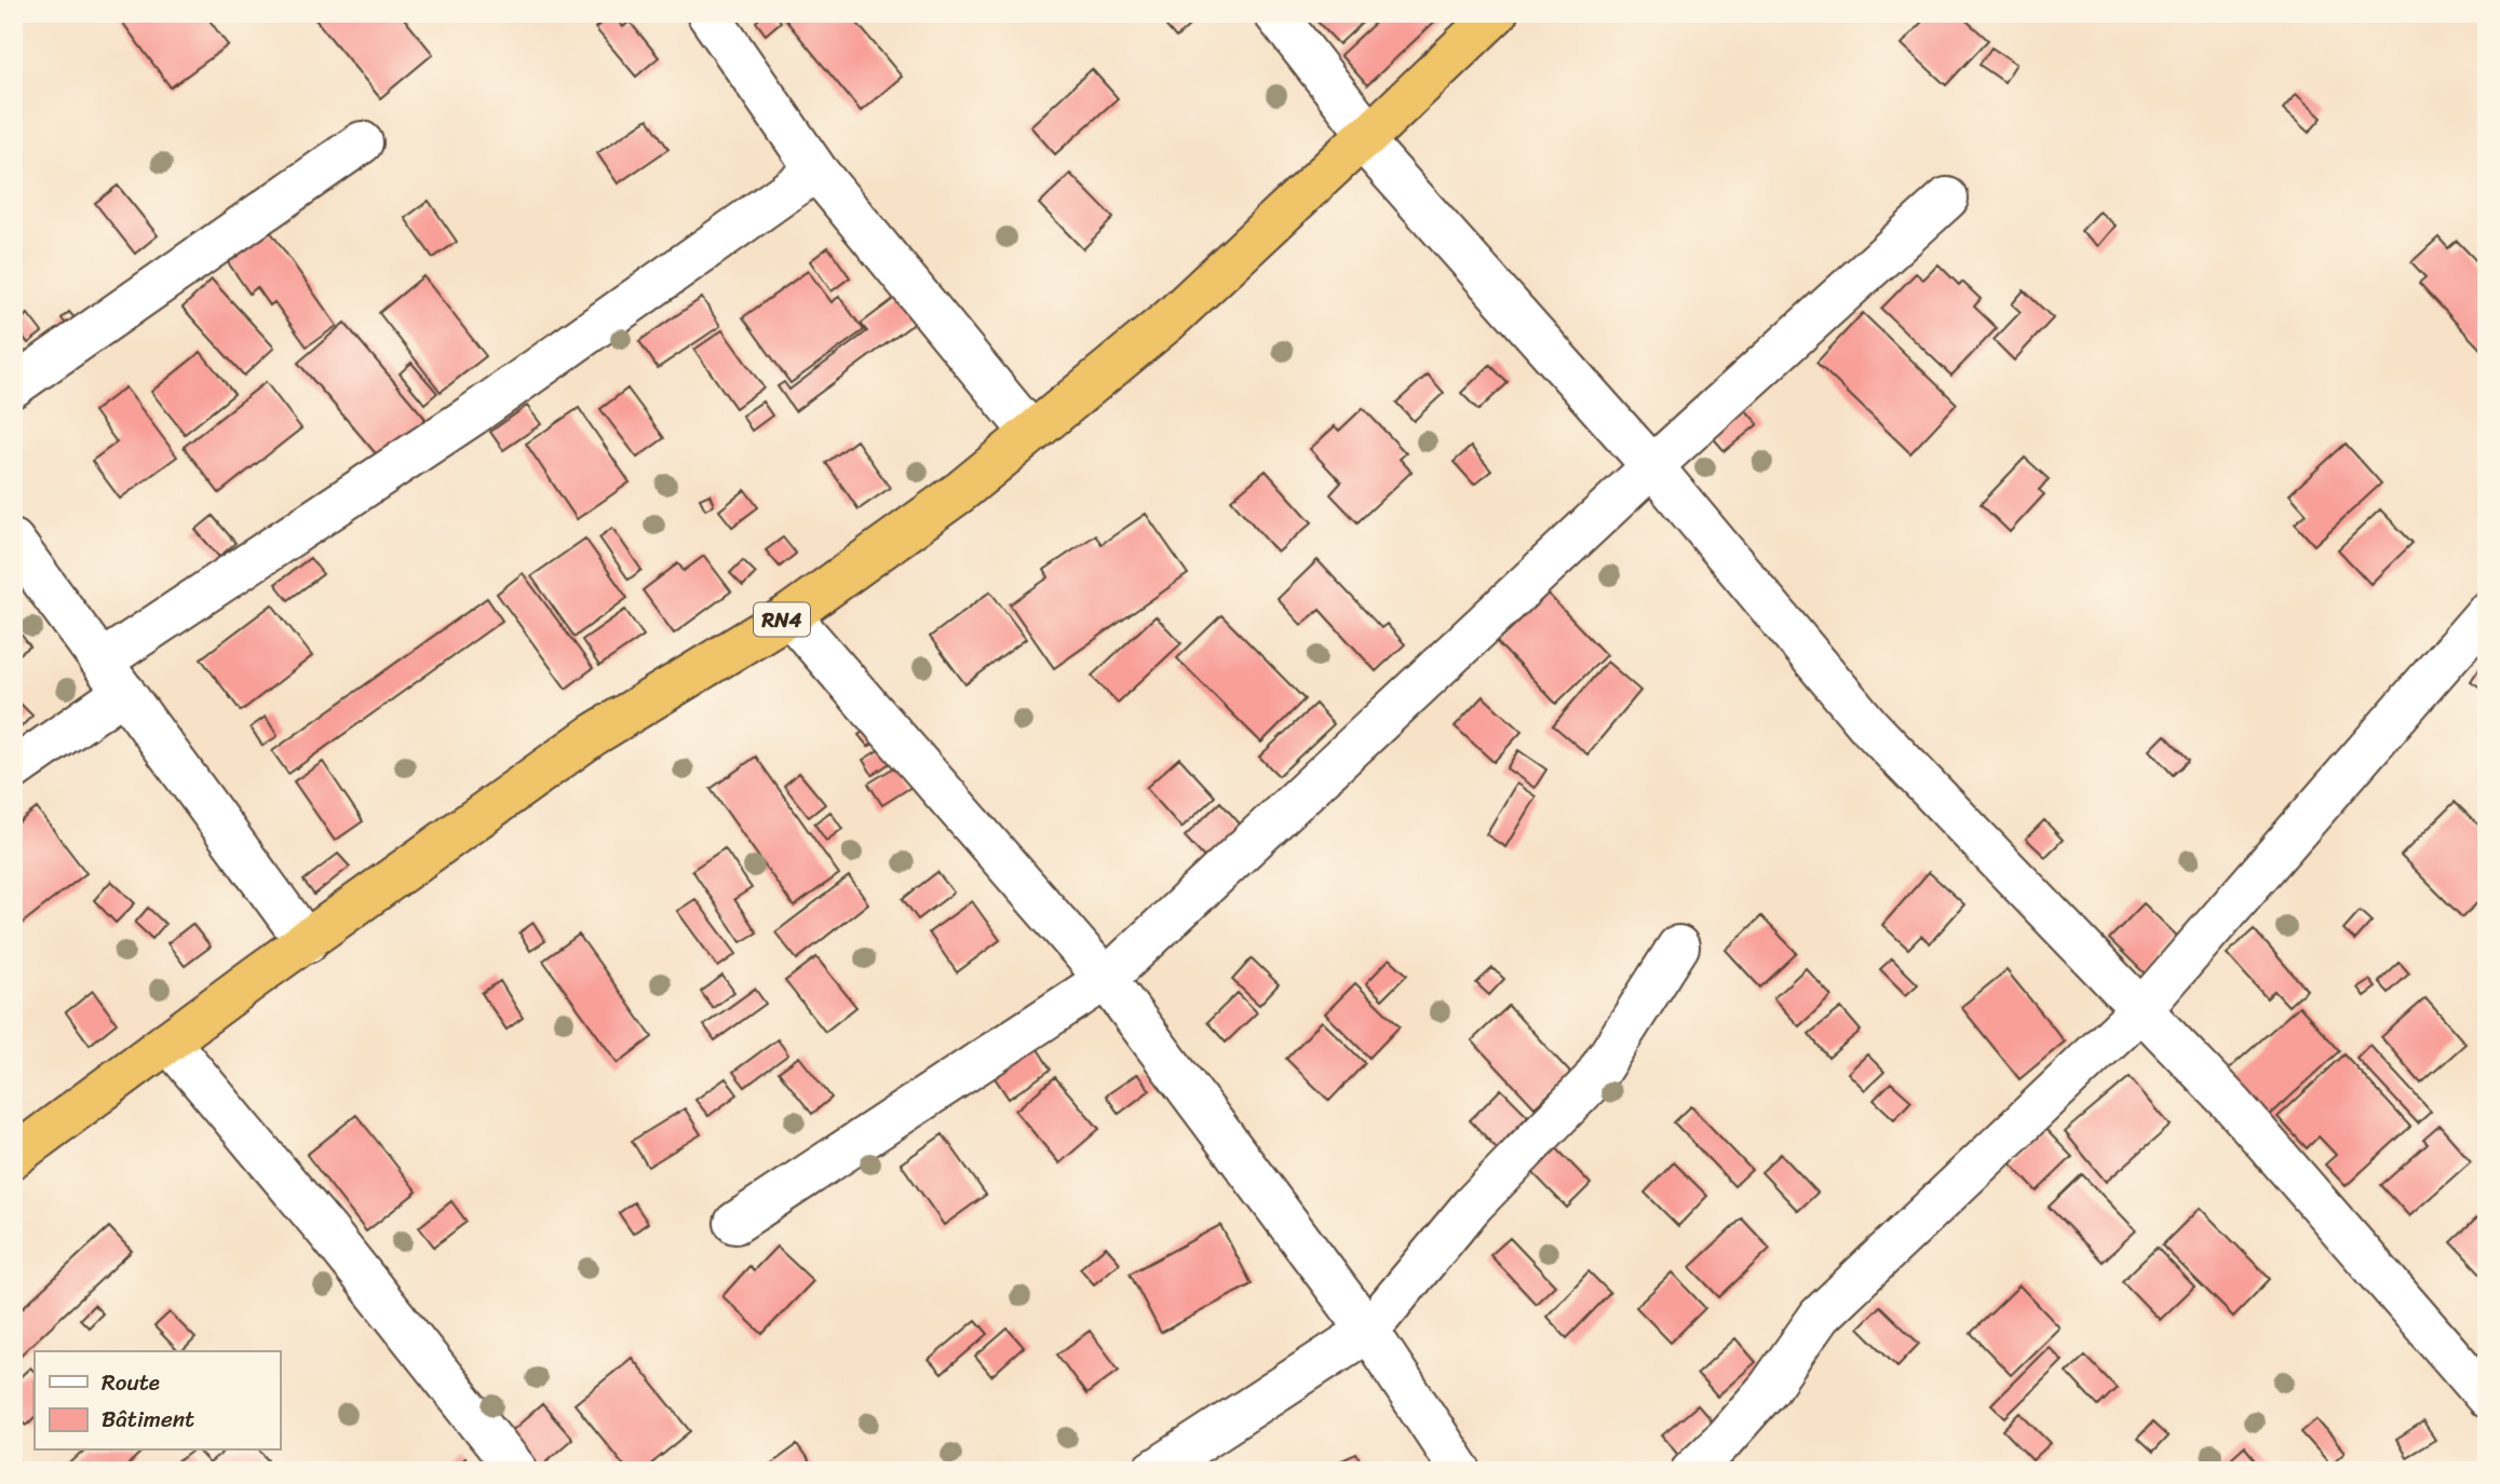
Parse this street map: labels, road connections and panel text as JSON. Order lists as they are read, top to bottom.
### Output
{
  "streets": {
    "highway": ["RN4"]
  },
  "legend": ["Route", "Bâtiment"]
}
